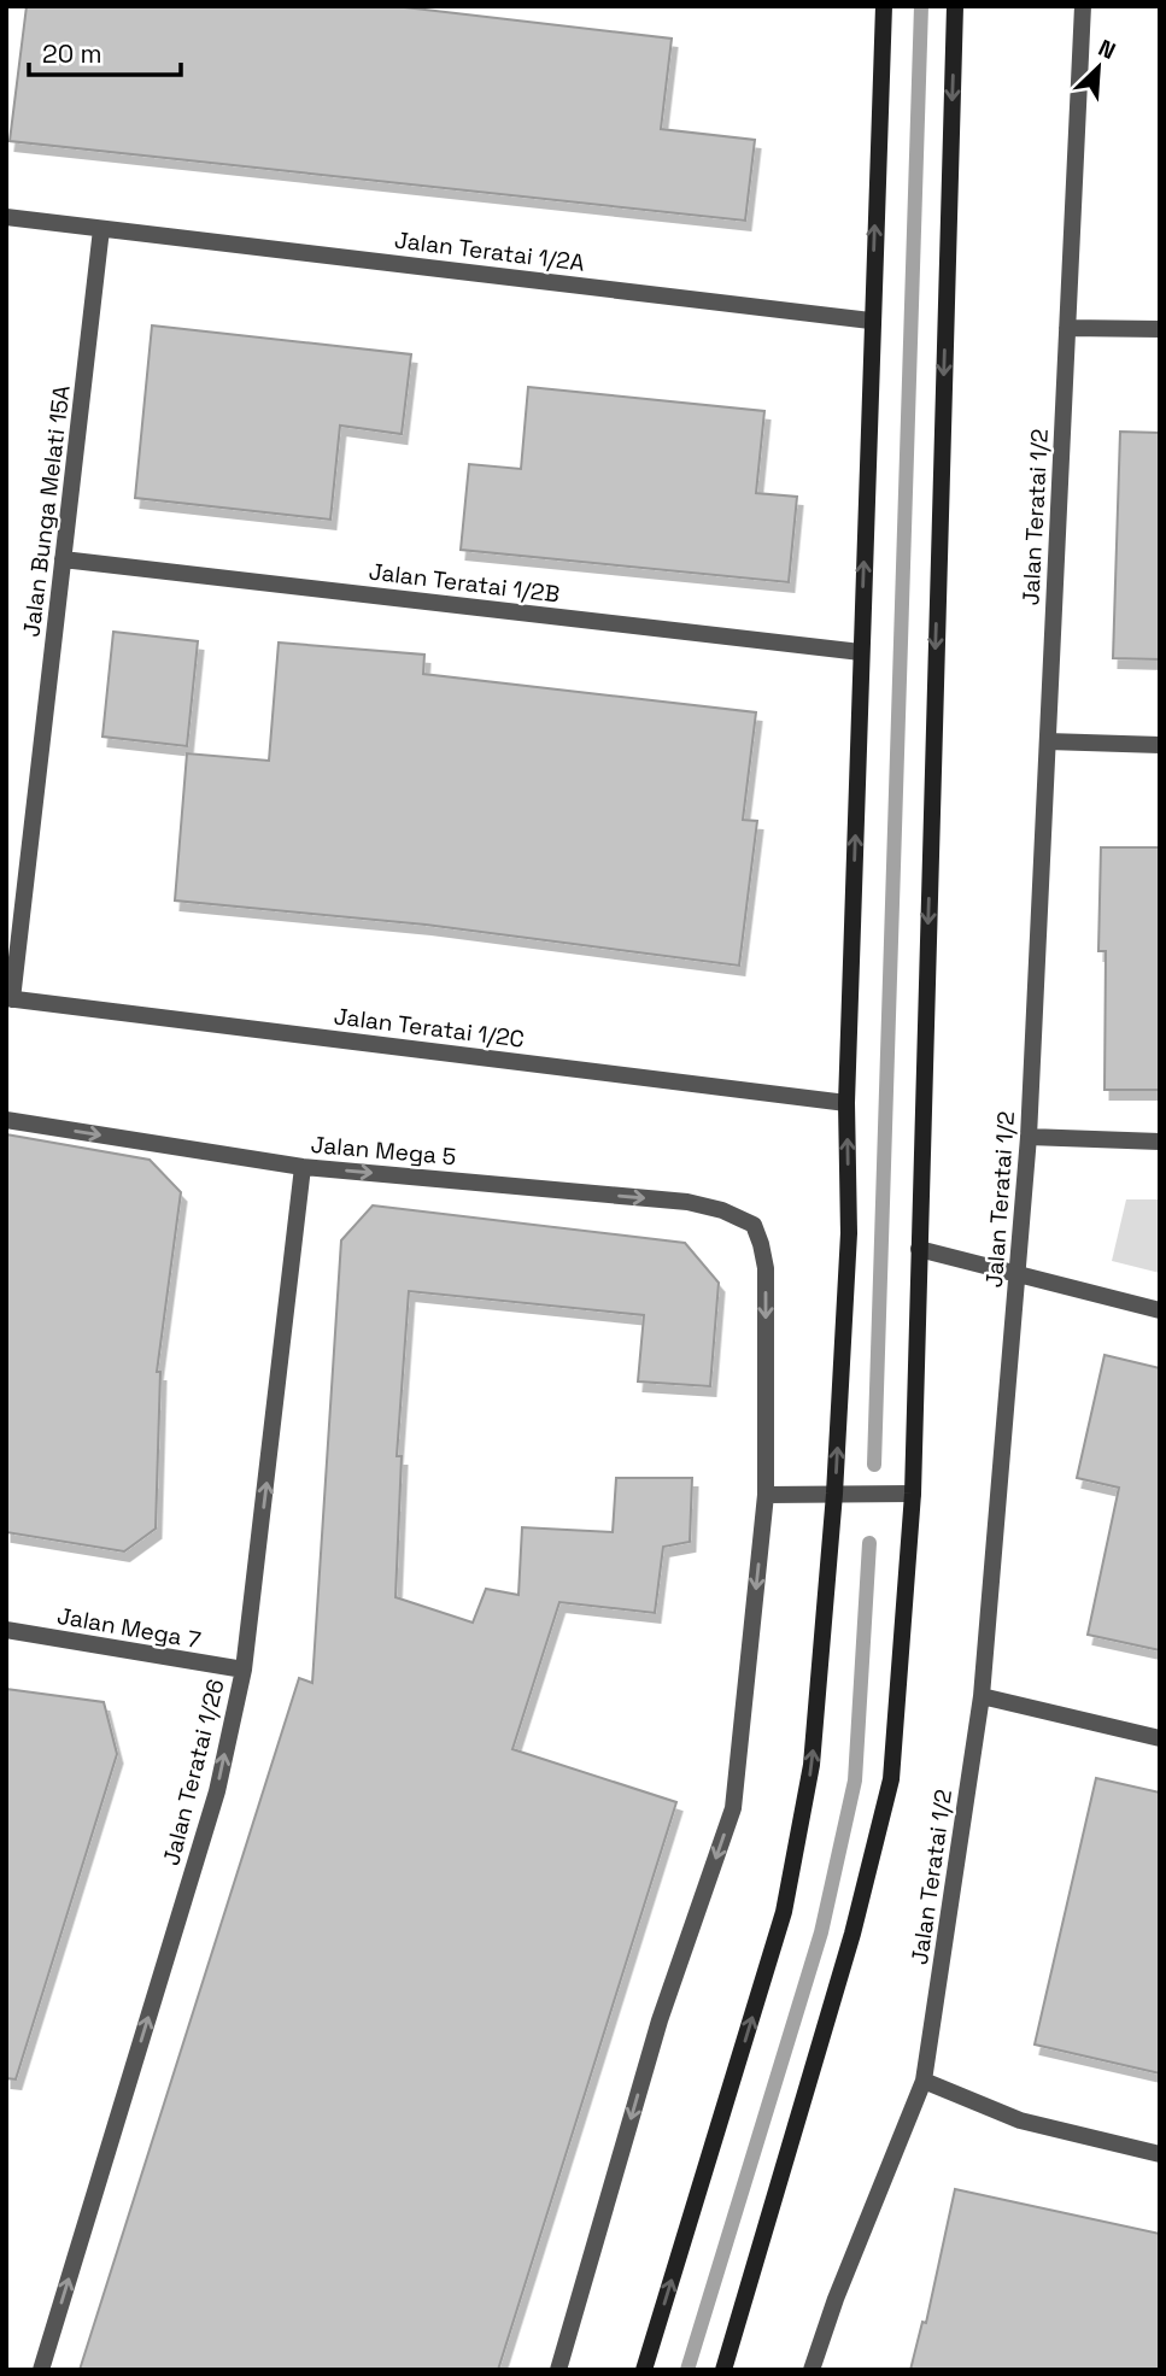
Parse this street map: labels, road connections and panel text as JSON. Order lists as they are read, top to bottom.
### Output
{
  "streets": {
    "street": [
      "Jalan Teratai 1/2A",
      "Jalan Bunga Melati 15A",
      "Jalan Teratai 1/2",
      "Jalan Teratai 1/2B",
      "Jalan Teratai 1/2C",
      "Jalan Mega 5",
      "Jalan Mega 7",
      "Jalan Teratai 1/26"
    ]
  },
  "crossings": [
    ["Jalan Teratai 1/2A", "Jalan Bunga Melati 15A"],
    ["Jalan Bunga Melati 15A", "Jalan Teratai 1/2B"],
    ["Jalan Bunga Melati 15A", "Jalan Teratai 1/2C"],
    ["Jalan Mega 5", "Jalan Teratai 1/26"],
    ["Jalan Mega 7", "Jalan Teratai 1/26"]
  ],
  "one_way": ["Jalan Mega 5", "Jalan Teratai 1/26"],
  "scale_bar": "20 m",
  "north": "top right"
}
